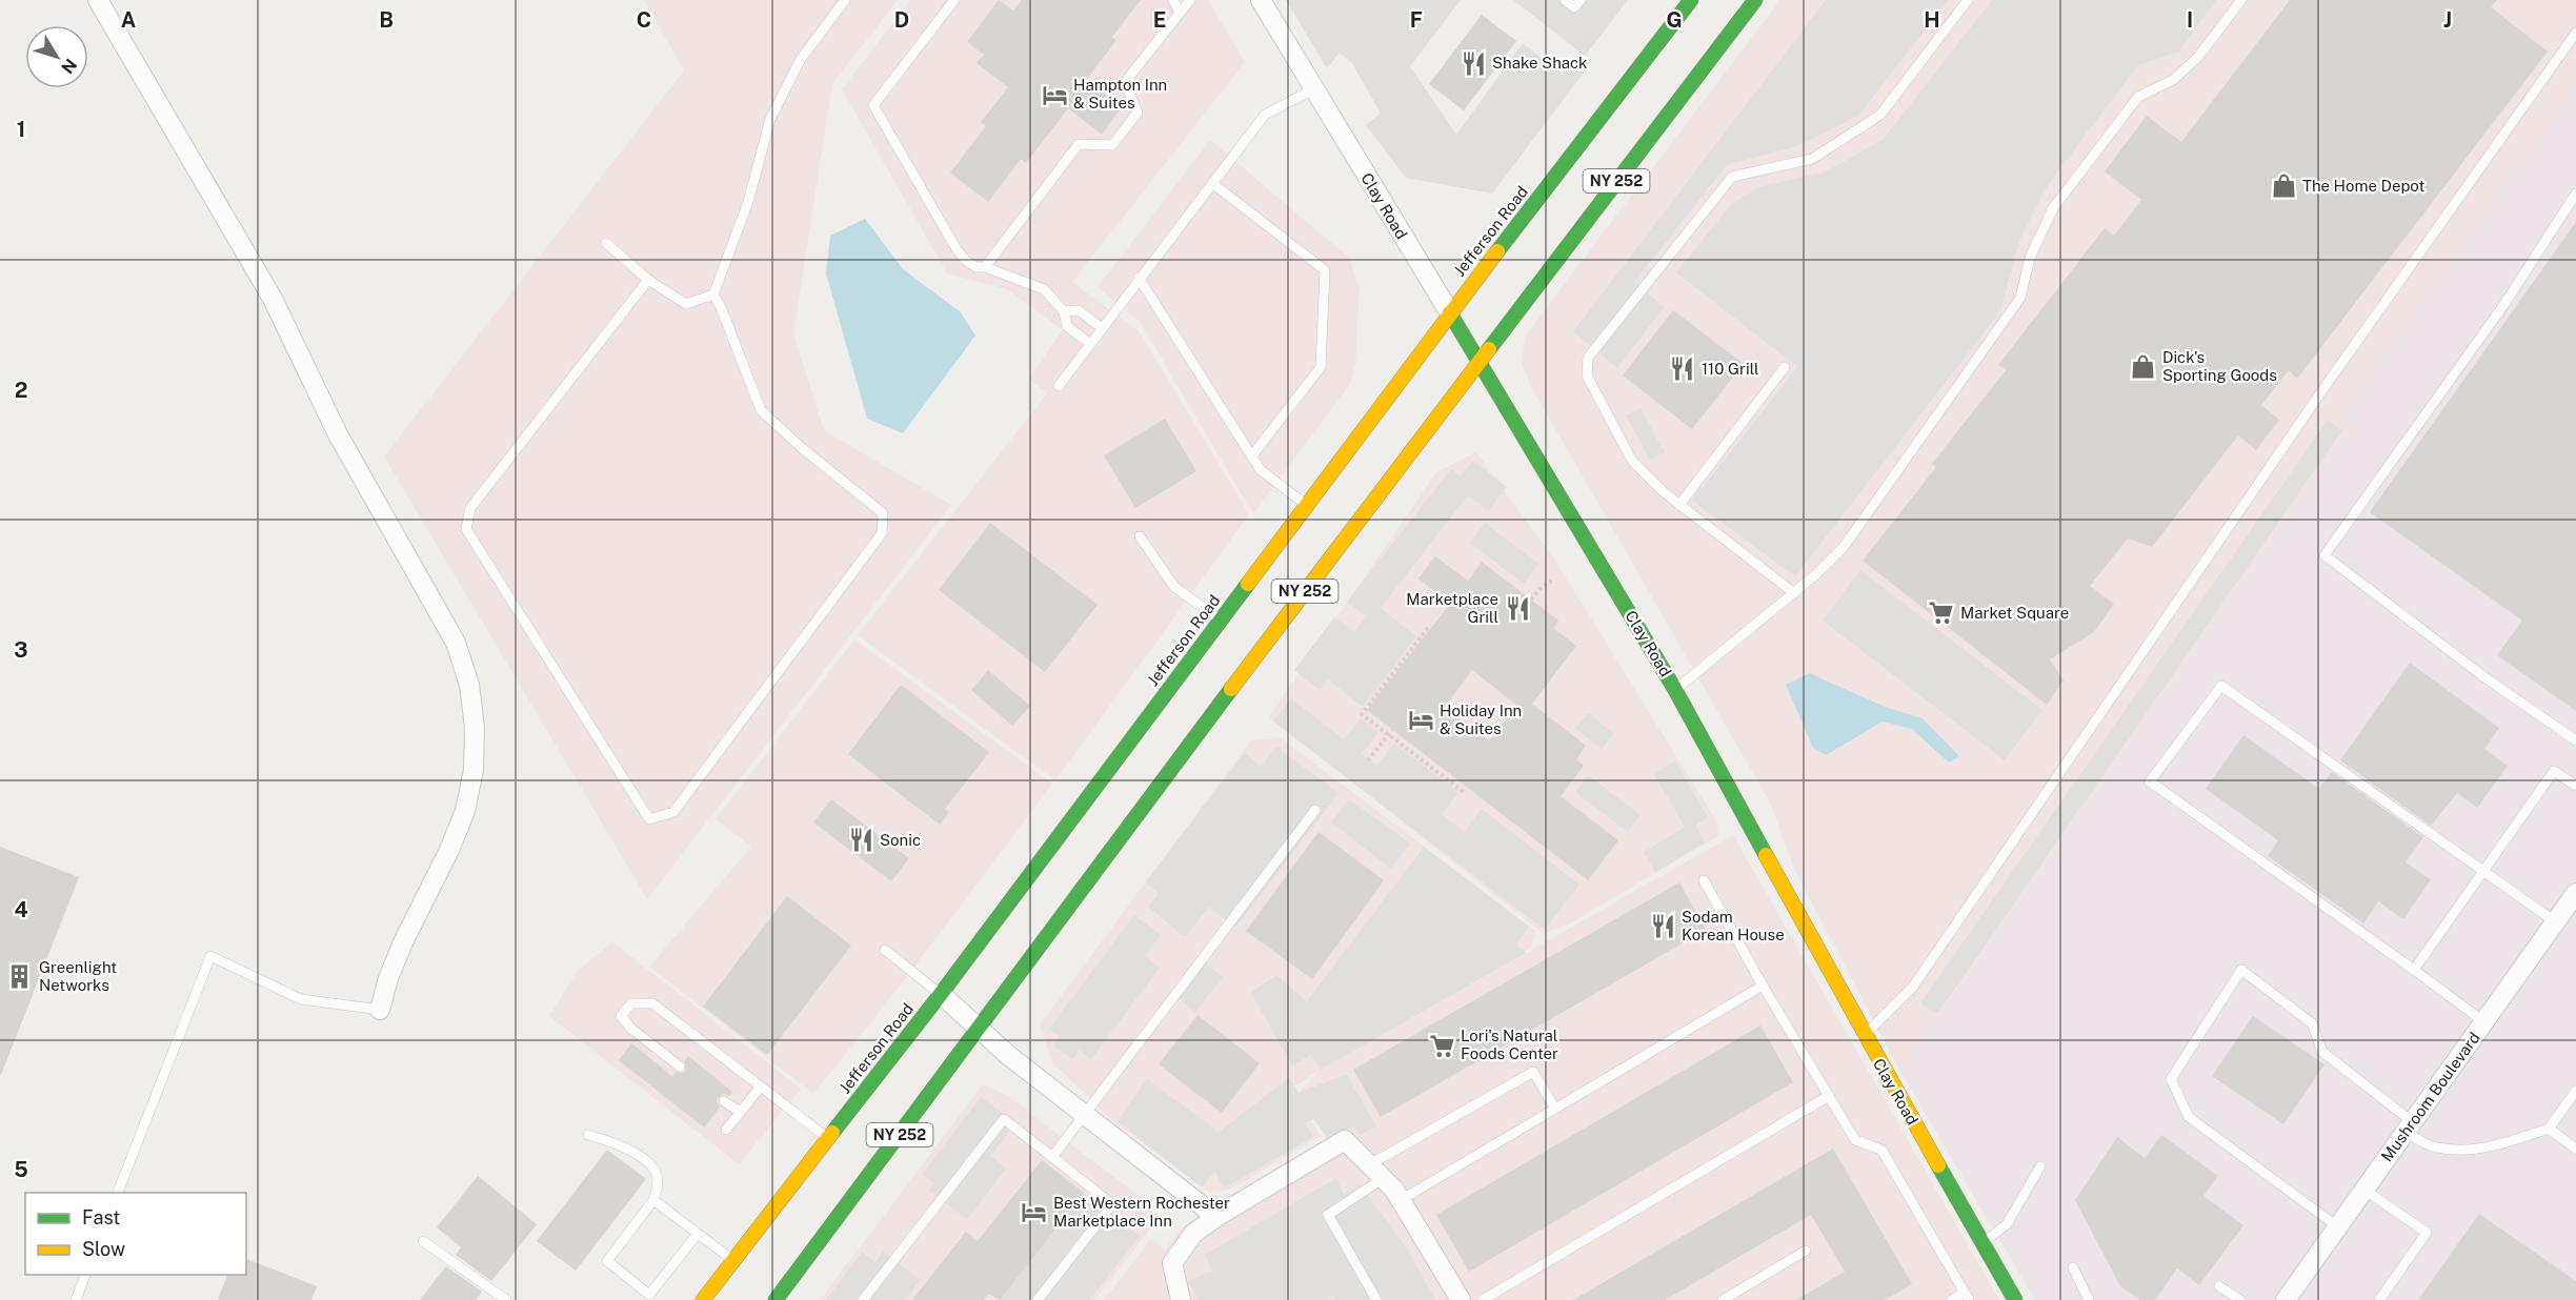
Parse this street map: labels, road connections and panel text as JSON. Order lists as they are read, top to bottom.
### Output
{
  "streets": {
    "main road": ["NY 252", "Clay Road", "Jefferson Road"],
    "street": ["Mushroom Boulevard"]
  },
  "crossings": [
    ["NY 252", "Clay Road"],
    ["Clay Road", "Jefferson Road"]
  ],
  "places": {
    "restaurant": [
      "Shake Shack",
      "110 Grill",
      "Marketplace Grill",
      "Sonic",
      "Sodam Korean House"
    ],
    "hotel": ["Hampton Inn & Suites", "Holiday Inn & Suites", "Best Western Rochester Marketplace Inn"],
    "shop": ["The Home Depot", "Dick's Sporting Goods"],
    "supermarket": ["Market Square", "Lori's Natural Foods Center"],
    "building": ["Greenlight Networks"]
  },
  "legend": ["Fast", "Slow"],
  "north": "bottom right",
  "grid": {
    "columns": [
      "A",
      "B",
      "C",
      "D",
      "E",
      "F",
      "G",
      "H",
      "I",
      "J"
    ],
    "rows": [
      "1",
      "2",
      "3",
      "4",
      "5"
    ]
  }
}
